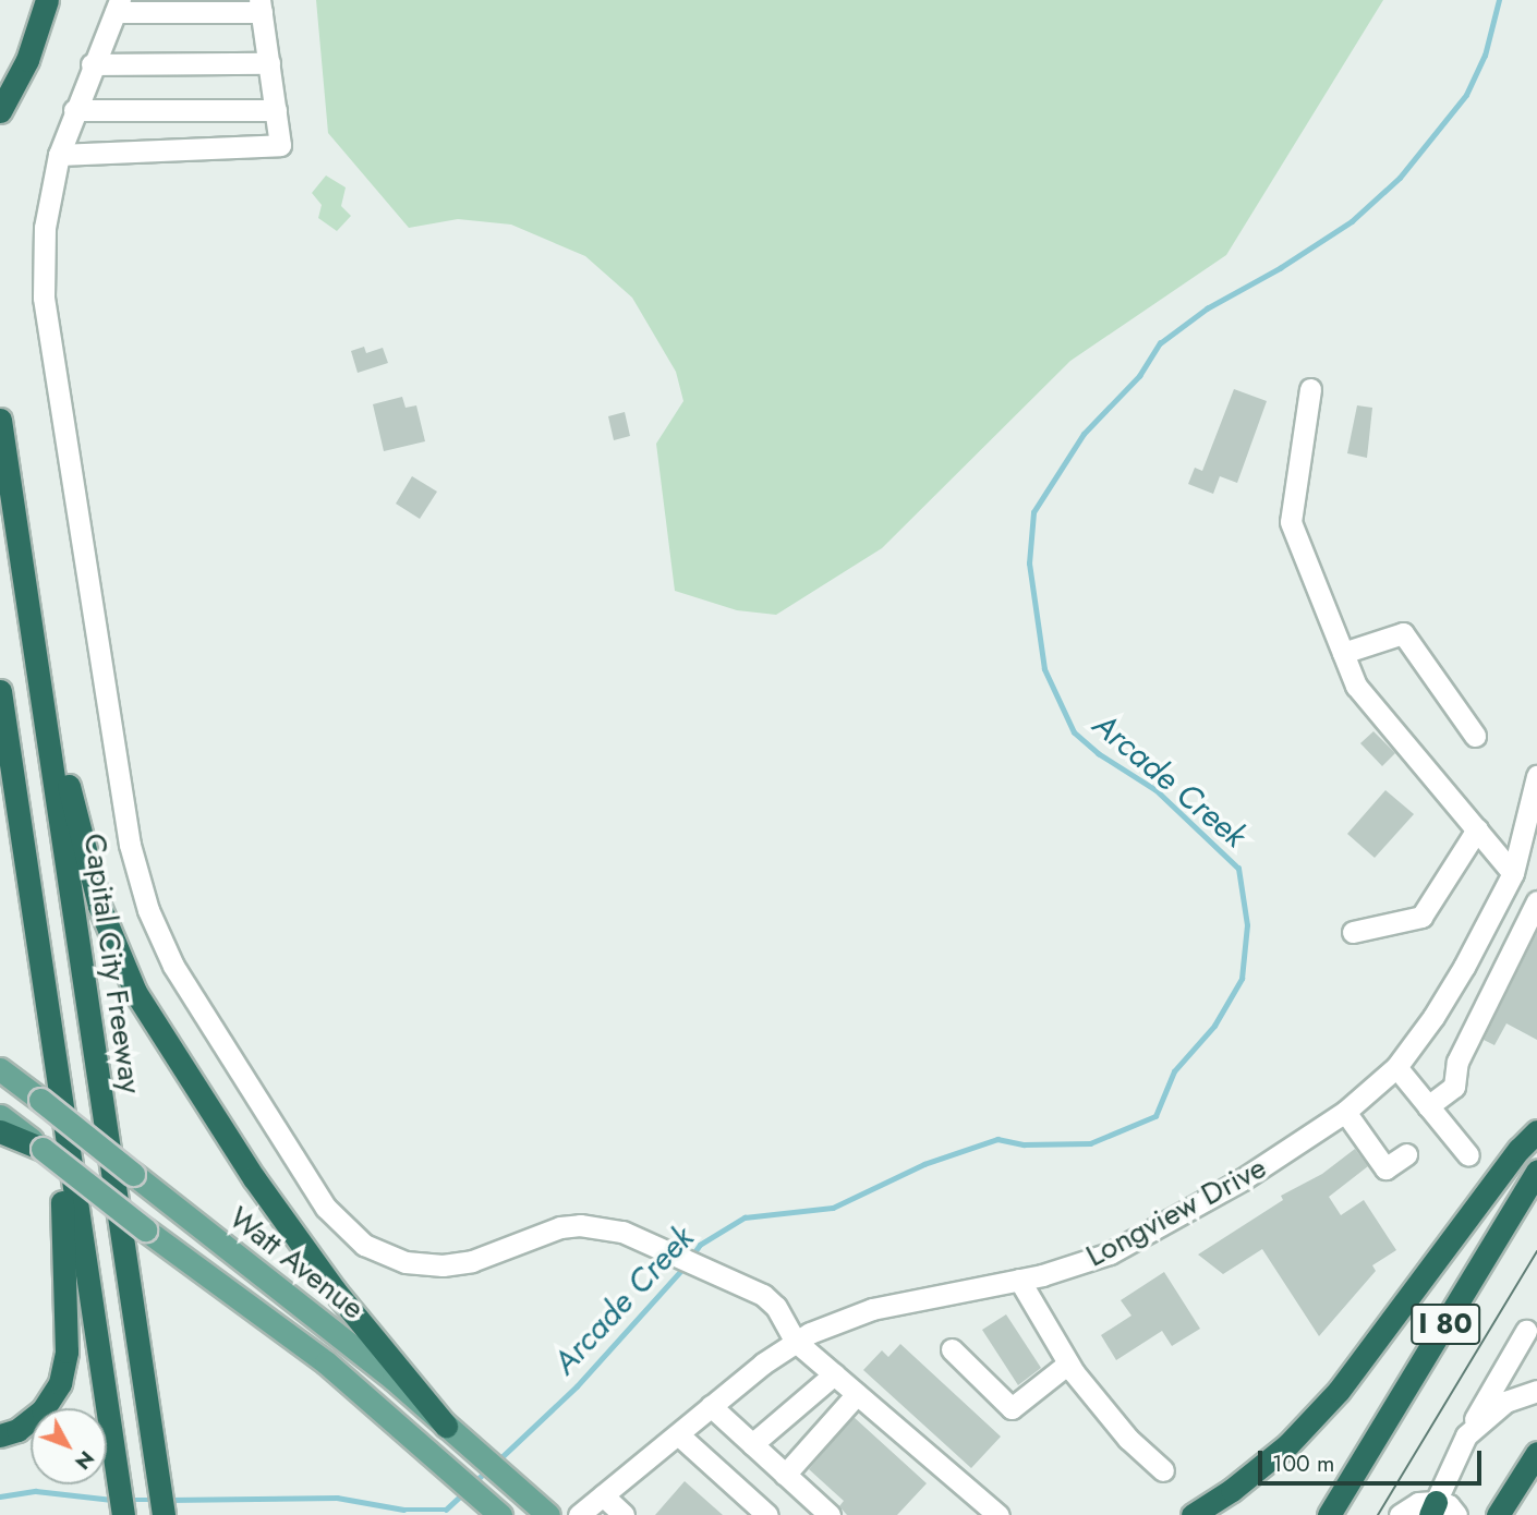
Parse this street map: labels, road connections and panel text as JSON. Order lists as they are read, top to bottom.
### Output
{
  "streets": {
    "highway": ["Capital City Freeway", "I 80"],
    "main road": ["Watt Avenue"],
    "street": ["Longview Drive"]
  },
  "water": ["Arcade Creek"],
  "scale_bar": "100 m",
  "north": "bottom right"
}
